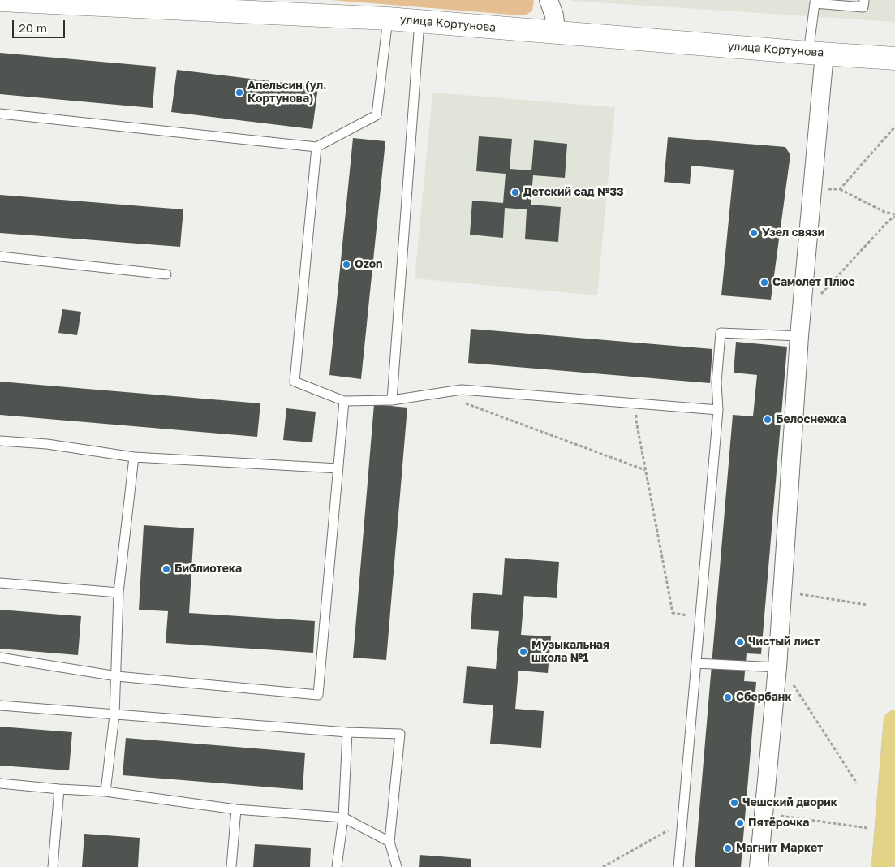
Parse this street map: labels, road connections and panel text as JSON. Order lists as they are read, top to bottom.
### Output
{
  "streets": {
    "street": ["улица Кортунова"]
  },
  "places": [
    "Апельсин (ул. Кортунова)",
    "Детский сад №33",
    "Узел связи",
    "Ozon",
    "Самолет Плюс",
    "Белоснежка",
    "Библиотека",
    "Чистый лист",
    "Музыкальная школа №1",
    "Сбербанк",
    "Чешский дворик",
    "Пятёрочка",
    "Магнит Маркет"
  ],
  "scale_bar": "20 m"
}
